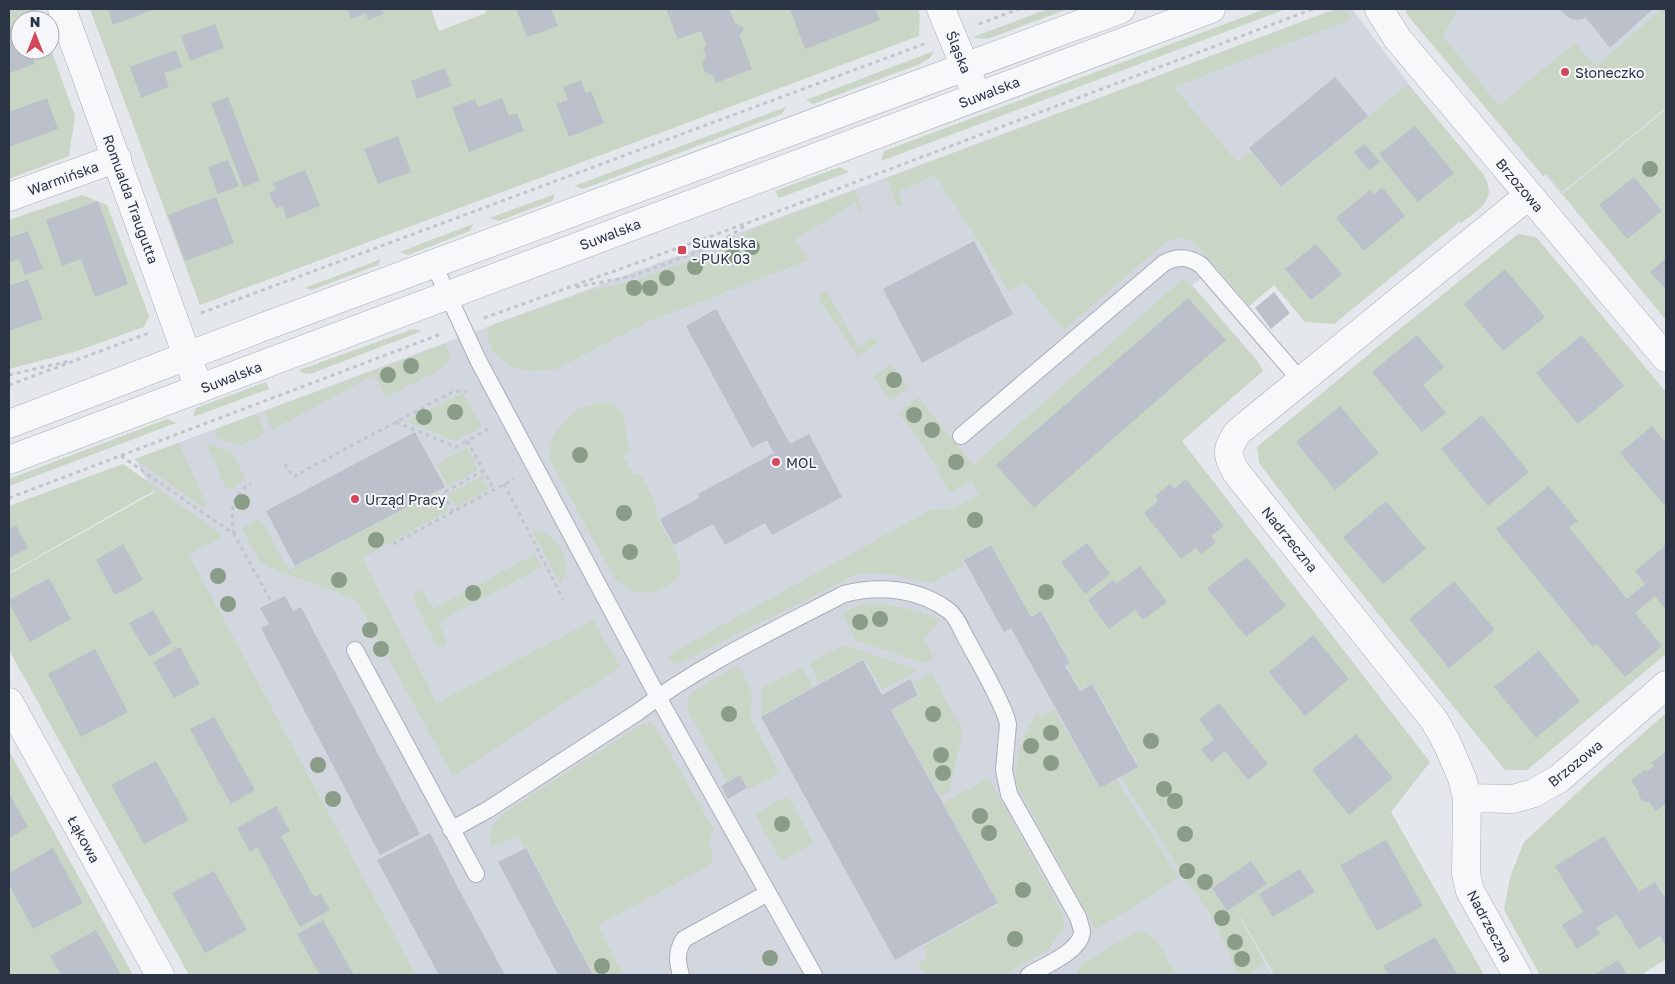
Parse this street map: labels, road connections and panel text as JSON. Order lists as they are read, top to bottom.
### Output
{
  "streets": {
    "street": [
      "Śląska",
      "Suwalska",
      "Warmińska",
      "Brzozowa",
      "Romualda Traugutta",
      "Nadrzeczna",
      "Łąkowa"
    ]
  },
  "crossings": [
    ["Śląska", "Suwalska"],
    ["Suwalska", "Romualda Traugutta"],
    ["Warmińska", "Romualda Traugutta"],
    ["Brzozowa", "Nadrzeczna"]
  ],
  "places": {
    "other": ["Słoneczko", "MOL", "Urząd Pracy"],
    "transit": ["Suwalska - PUK 03"]
  },
  "north": "top"
}
